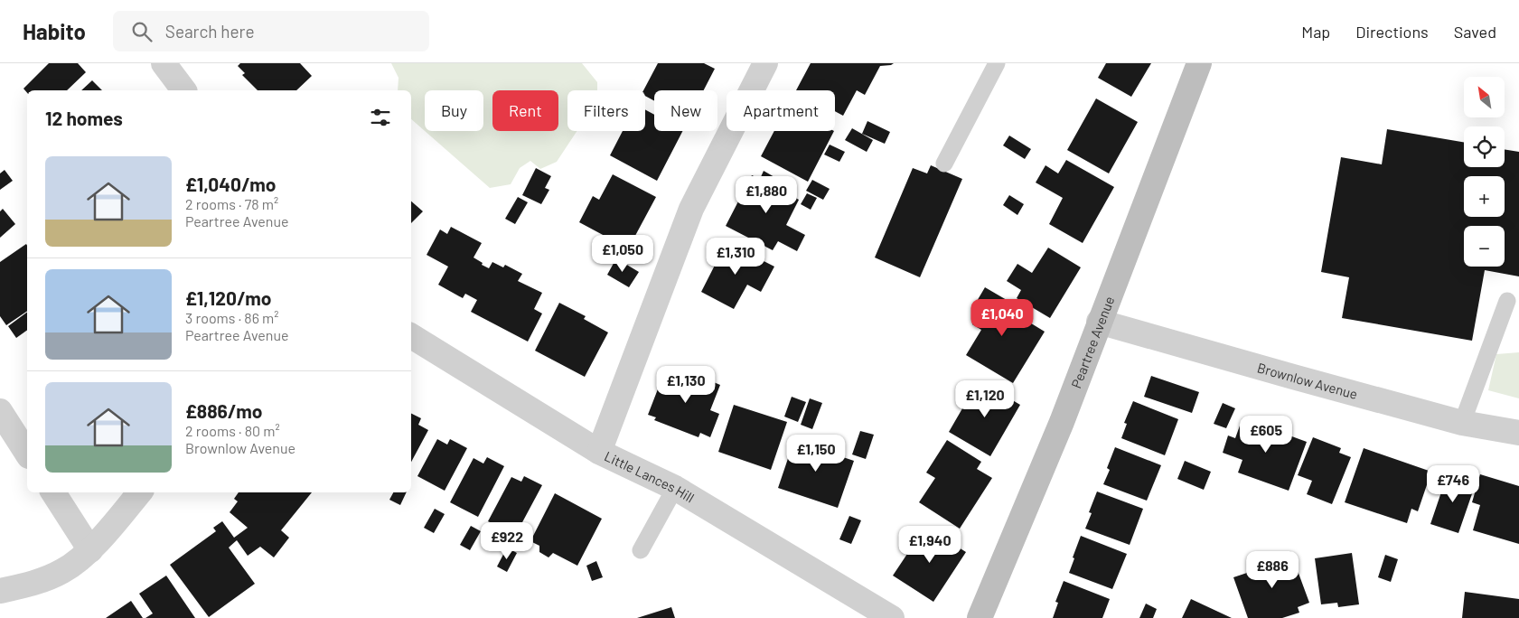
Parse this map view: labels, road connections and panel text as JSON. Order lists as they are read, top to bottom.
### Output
{
  "streets": {
    "street": ["Peartree Avenue", "Brownlow Avenue", "Little Lances Hill"]
  },
  "crossings": [
    ["Peartree Avenue", "Brownlow Avenue"]
  ],
  "north": "top left",
  "page": {
    "header": "Habito",
    "search": "Search here",
    "nav": ["Map", "Directions", "Saved"],
    "map_buttons": ["+", "−"],
    "chip": [
      "Buy",
      "Rent",
      "Filters",
      "New",
      "Apartment"
    ],
    "heading": "12 homes",
    "list": [
      {
        "name": "£1,040/mo",
        "note": "2 rooms · 78 m² · Peartree Avenue"
      },
      {
        "name": "£1,120/mo",
        "note": "3 rooms · 86 m² · Peartree Avenue"
      },
      {
        "name": "£886/mo",
        "note": "2 rooms · 80 m² · Brownlow Avenue"
      }
    ],
    "price": [
      "£1,880",
      "£1,050",
      "£1,310",
      "£1,040",
      "£1,130",
      "£1,120",
      "£605",
      "£1,150",
      "£746",
      "£922",
      "£1,940",
      "£886"
    ]
  }
}
